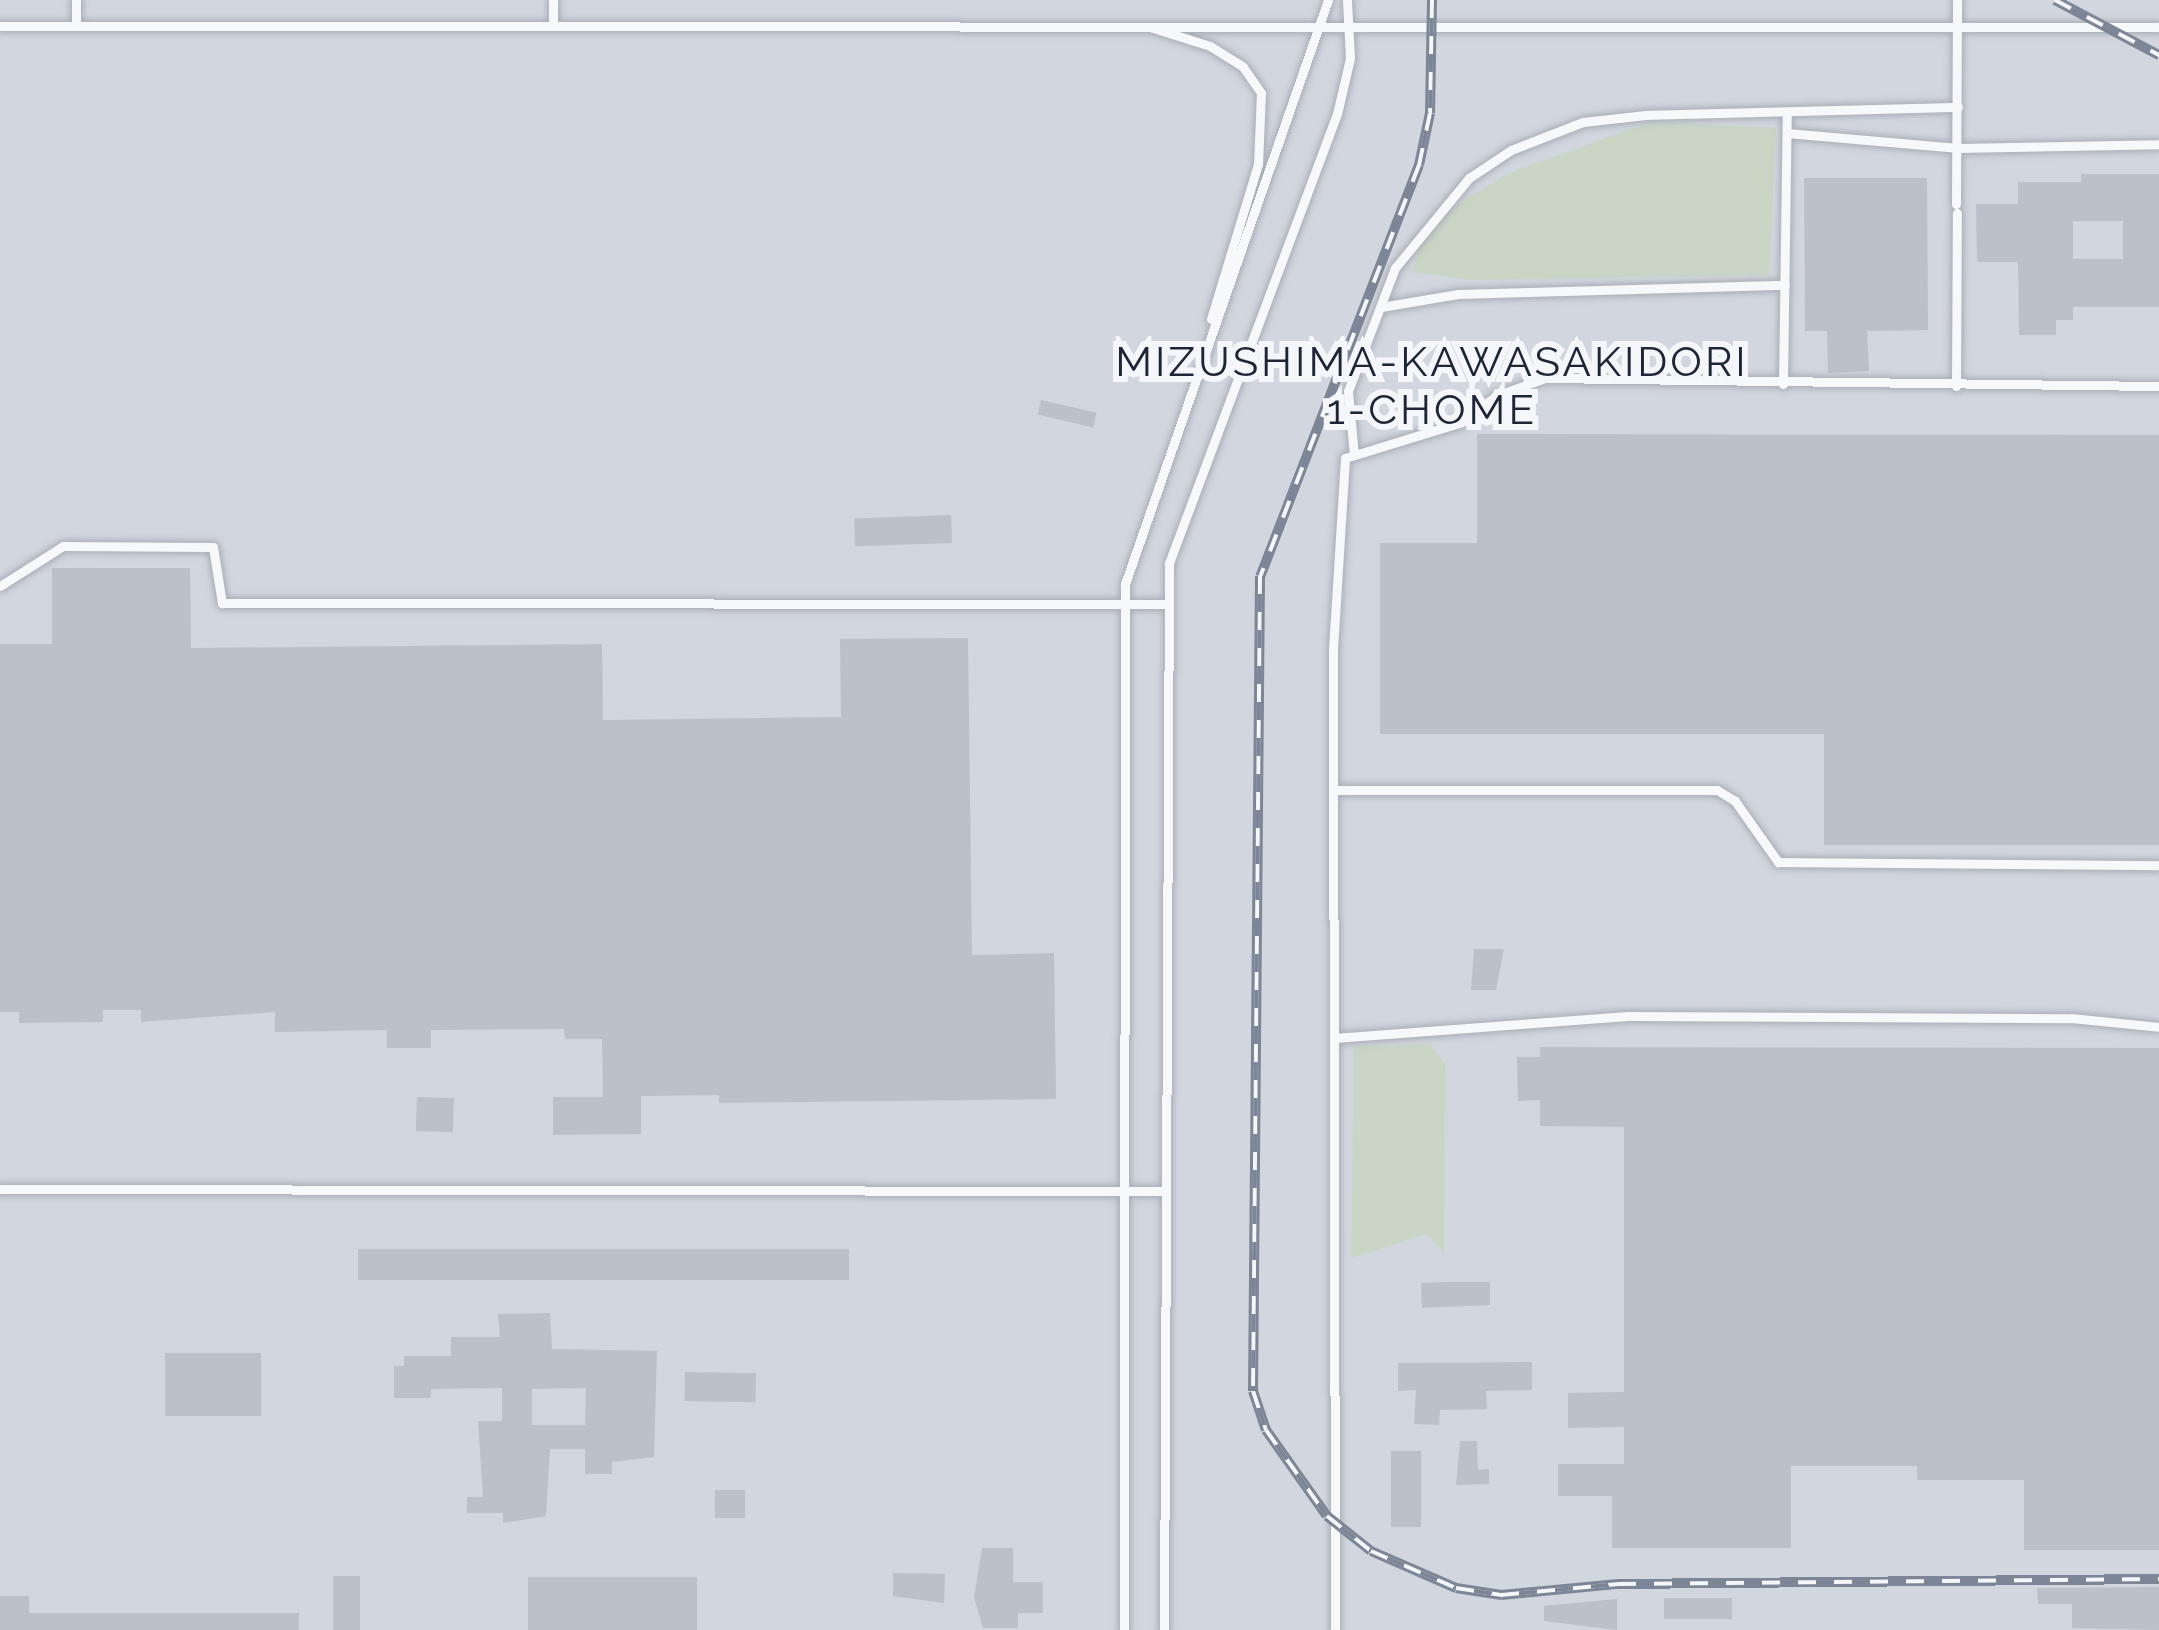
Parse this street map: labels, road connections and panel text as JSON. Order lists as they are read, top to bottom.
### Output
{
  "districts": ["MIZUSHIMA-KAWASAKIDORI 1-CHOME"]
}
